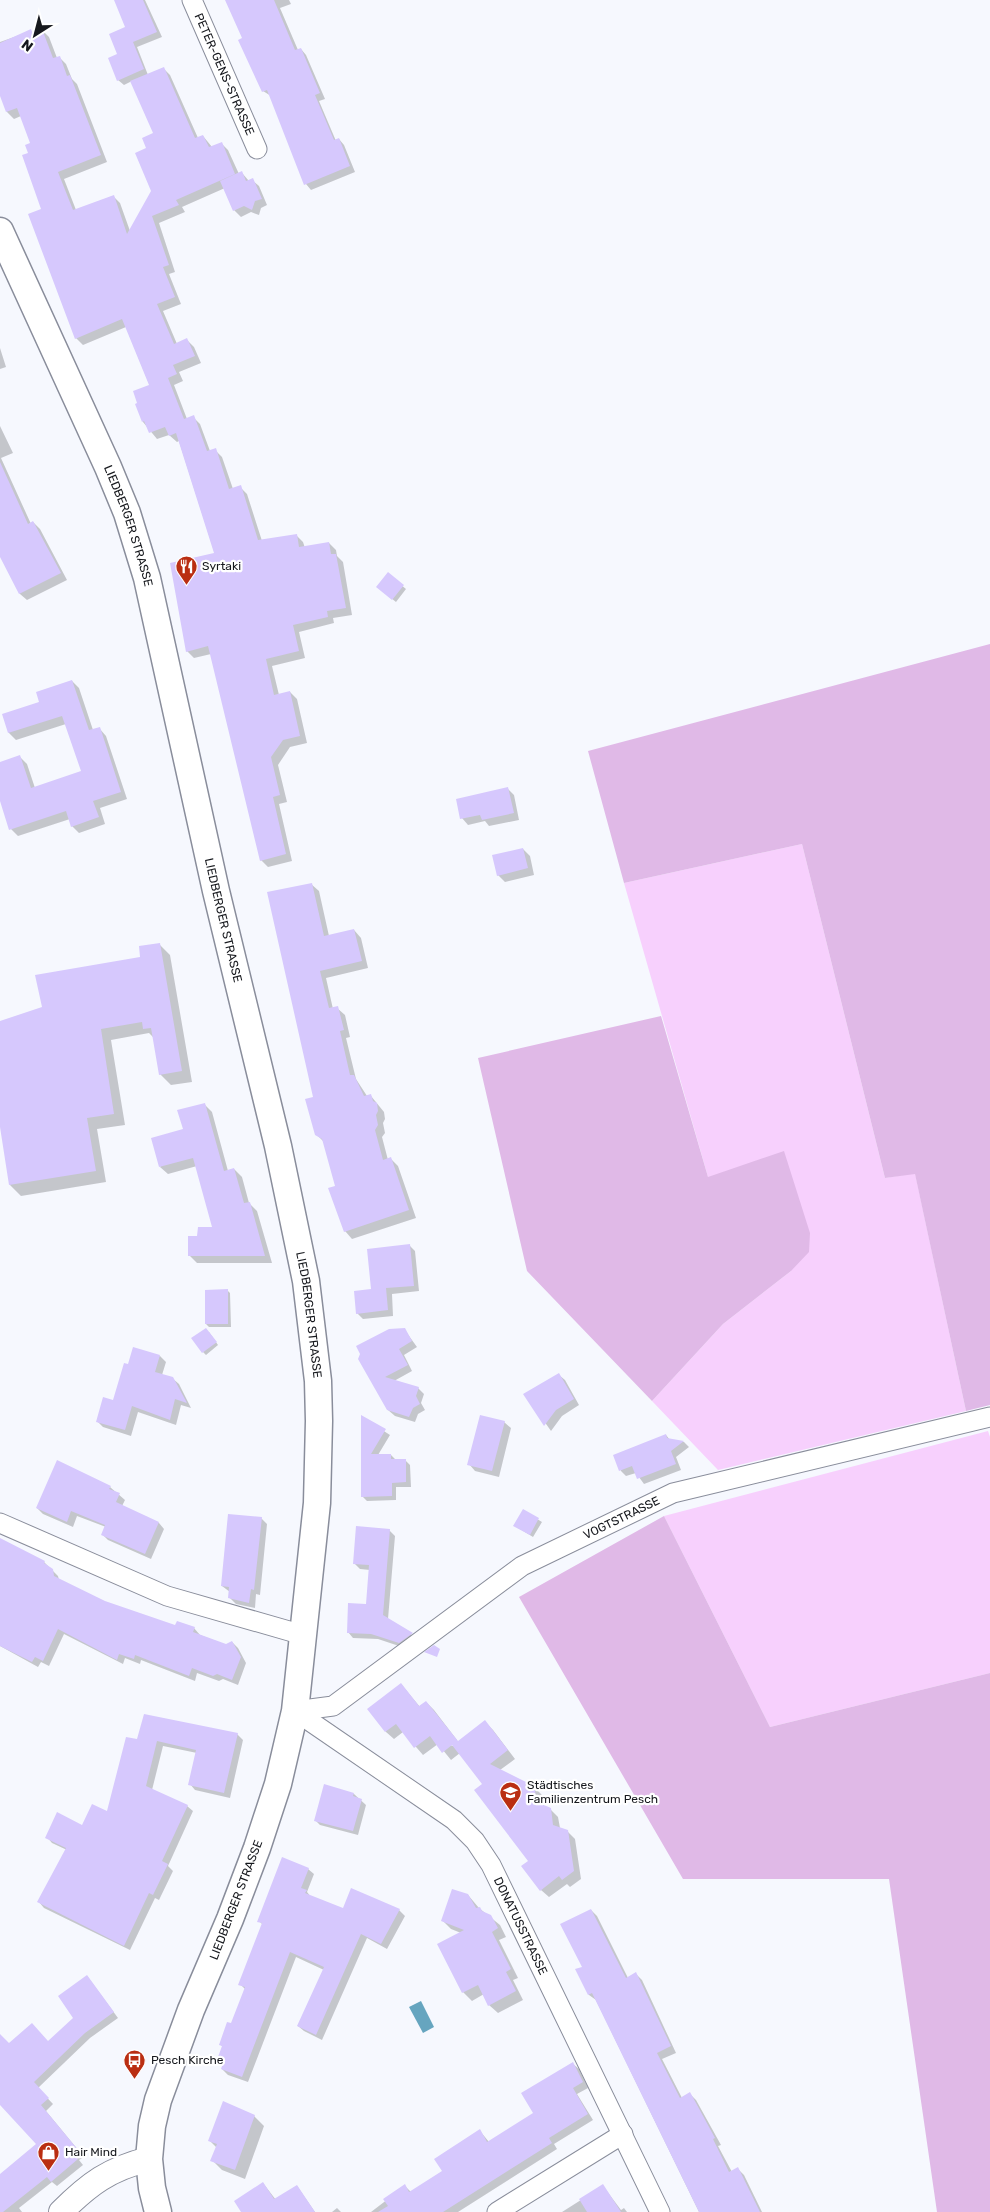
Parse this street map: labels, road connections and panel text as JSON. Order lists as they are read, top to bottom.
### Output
{
  "streets": {
    "main road": ["LIEDBERGER STRASSE"],
    "street": ["PETER-GENS-STRASSE", "VOGTSTRASSE", "DONATUSSTRASSE"]
  },
  "crossings": [
    ["LIEDBERGER STRASSE", "VOGTSTRASSE"],
    ["LIEDBERGER STRASSE", "DONATUSSTRASSE"],
    ["VOGTSTRASSE", "DONATUSSTRASSE"]
  ],
  "places": {
    "restaurant": ["Syrtaki"],
    "school or university": ["Städtisches Familienzentrum Pesch"],
    "bus stop": ["Pesch Kirche"],
    "shop": ["Hair Mind"]
  },
  "north": "bottom left"
}
